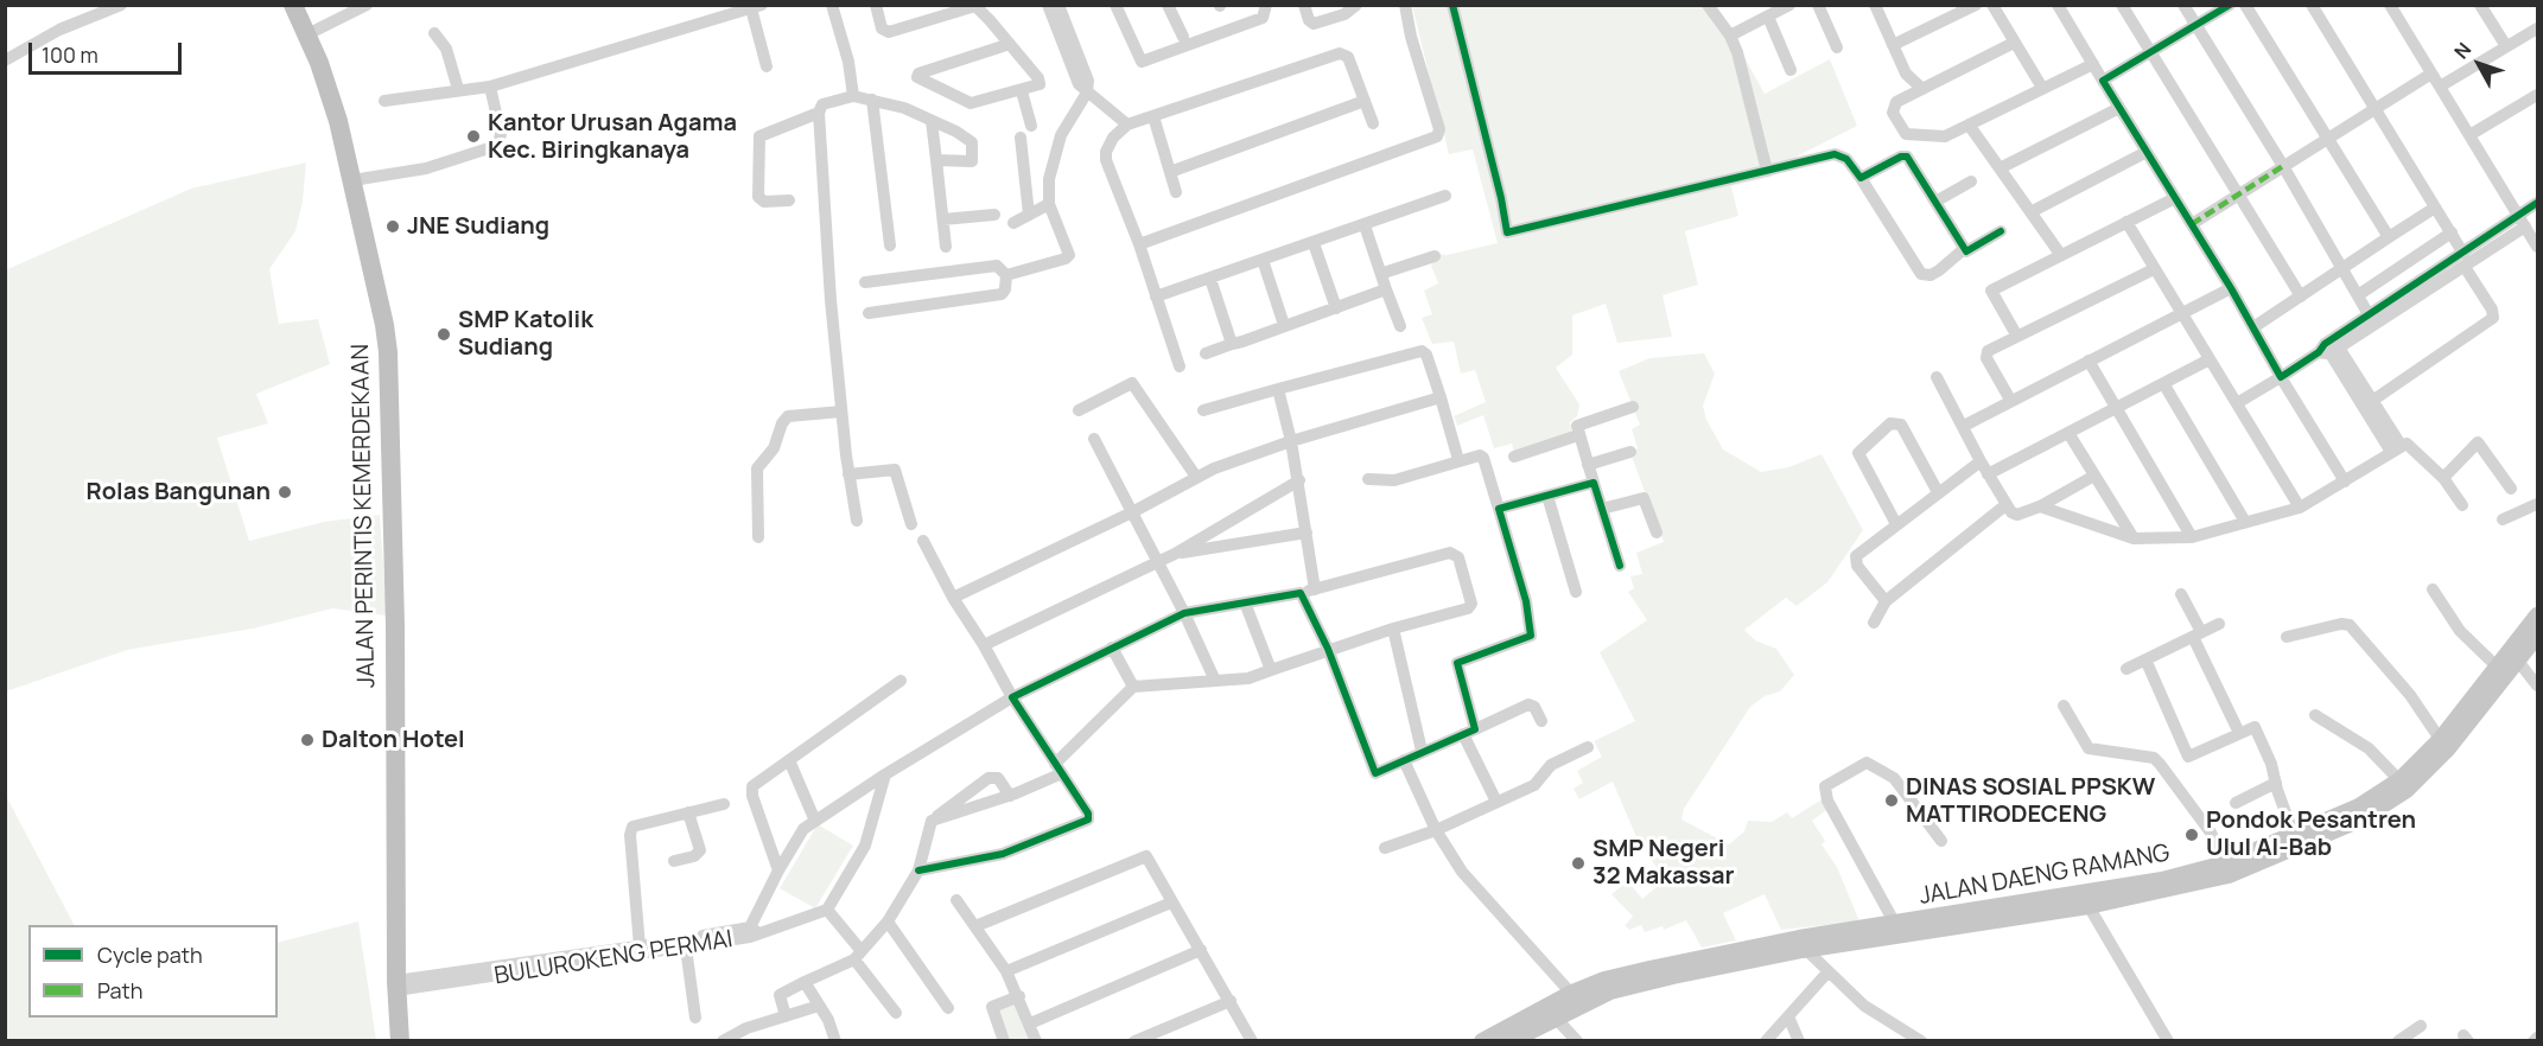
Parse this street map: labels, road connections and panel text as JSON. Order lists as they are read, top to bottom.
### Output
{
  "streets": {
    "highway": ["JALAN PERINTIS KEMERDEKAAN"],
    "main road": ["JALAN DAENG RAMANG"],
    "street": ["BULUROKENG PERMAI"]
  },
  "crossings": [
    ["JALAN PERINTIS KEMERDEKAAN", "BULUROKENG PERMAI"]
  ],
  "places": [
    "Kantor Urusan Agama Kec. Biringkanaya",
    "JNE Sudiang",
    "SMP Katolik Sudiang",
    "Rolas Bangunan",
    "Dalton Hotel",
    "DINAS SOSIAL PPSKW MATTIRODECENG",
    "Pondok Pesantren Ulul Al-Bab",
    "SMP Negeri 32 Makassar"
  ],
  "legend": ["Cycle path", "Path"],
  "scale_bar": "100 m",
  "north": "top left"
}
